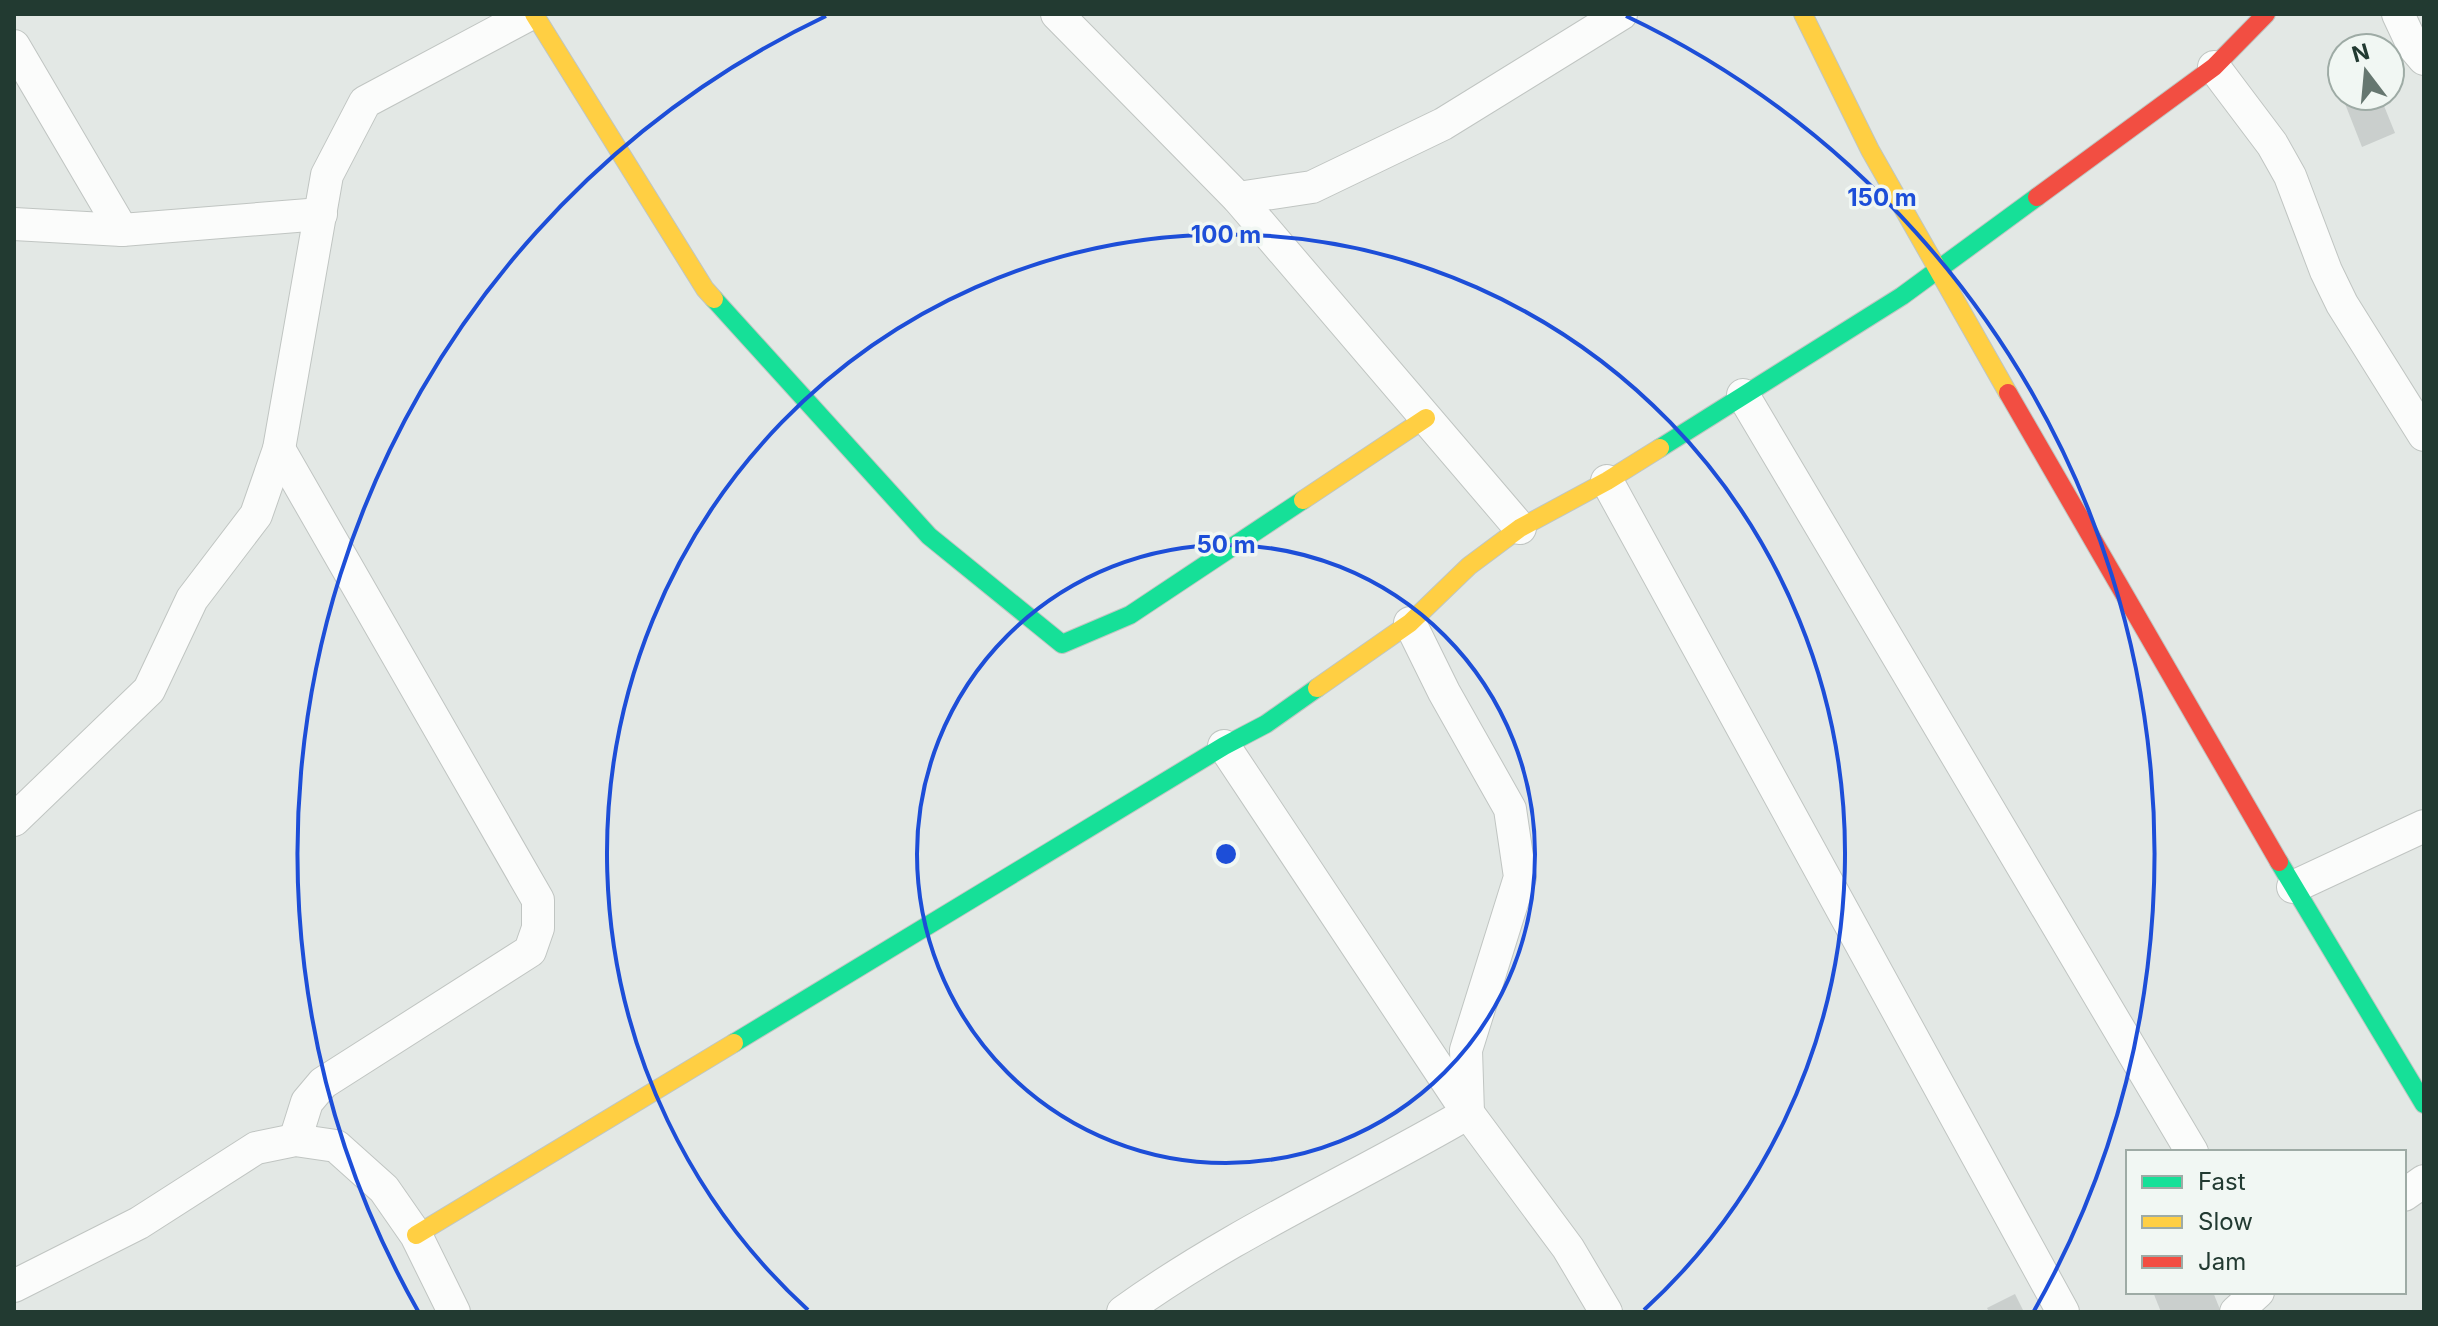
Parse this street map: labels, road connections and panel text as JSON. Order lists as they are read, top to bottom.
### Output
{
  "legend": ["Fast", "Slow", "Jam"],
  "north": "top",
  "rings": ["150 m", "100 m", "50 m"]
}
